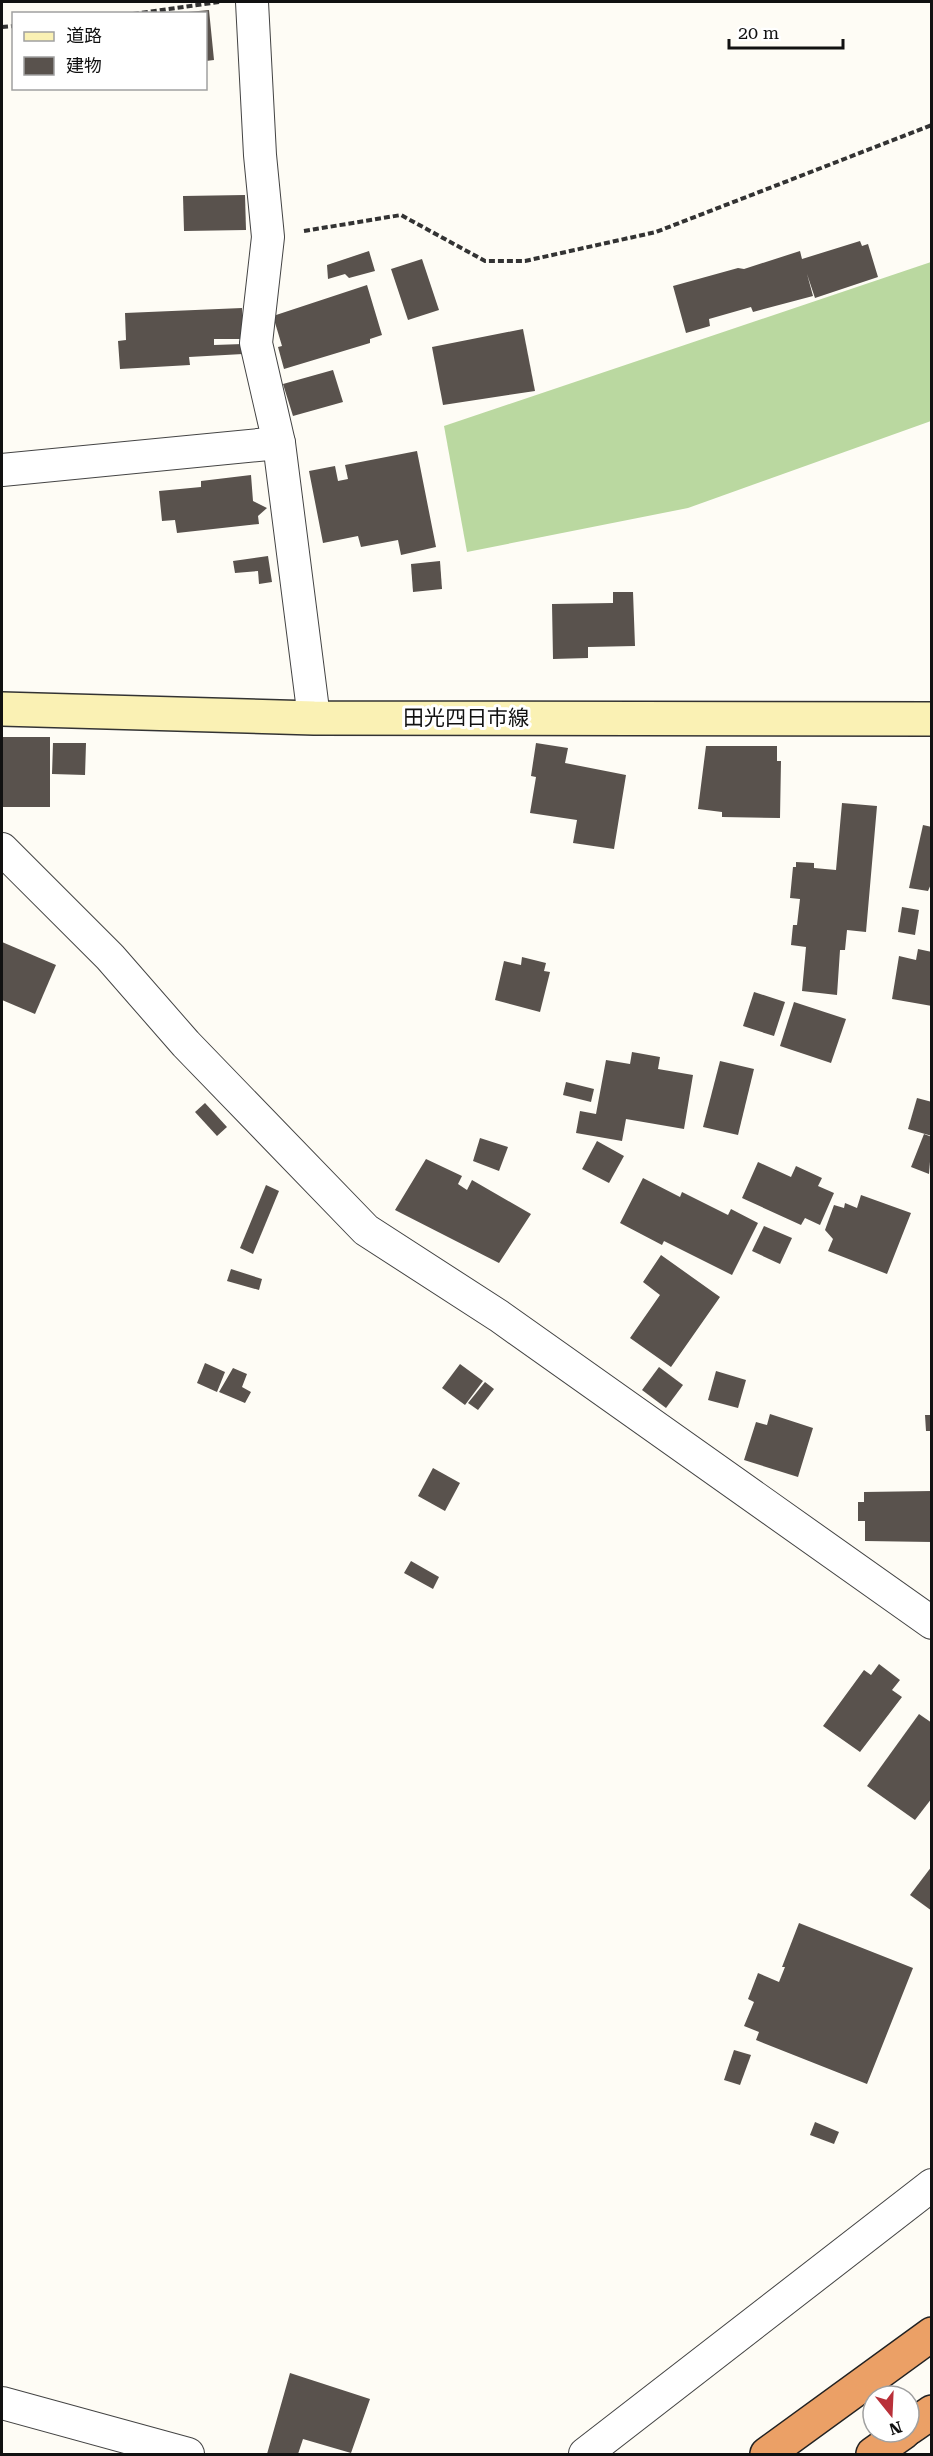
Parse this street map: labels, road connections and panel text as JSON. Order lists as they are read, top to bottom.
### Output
{
  "streets": {
    "main road": ["田光四日市線"]
  },
  "legend": ["道路", "建物"],
  "scale_bar": "20 m",
  "north": "bottom"
}
